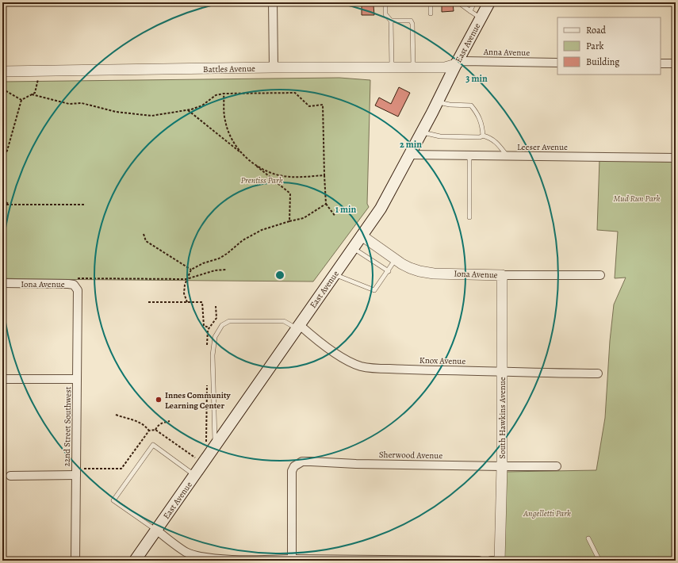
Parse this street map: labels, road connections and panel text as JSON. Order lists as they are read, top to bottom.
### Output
{
  "streets": {
    "main road": ["East Avenue"],
    "street": [
      "Anna Avenue",
      "Battles Avenue",
      "Leeser Avenue",
      "Iona Avenue",
      "Knox Avenue",
      "South Hawkins Avenue",
      "22nd Street Southwest",
      "Sherwood Avenue"
    ]
  },
  "crossings": [
    ["East Avenue", "Anna Avenue"],
    ["East Avenue", "Battles Avenue"],
    ["East Avenue", "Leeser Avenue"],
    ["East Avenue", "Iona Avenue"],
    ["East Avenue", "Knox Avenue"],
    ["Anna Avenue", "Battles Avenue"],
    ["Iona Avenue", "South Hawkins Avenue"],
    ["Iona Avenue", "22nd Street Southwest"],
    ["Knox Avenue", "South Hawkins Avenue"],
    ["South Hawkins Avenue", "Sherwood Avenue"]
  ],
  "parks": ["Prentiss Park", "Mud Run Park", "Angelletti Park"],
  "places": ["Innes Community Learning Center"],
  "legend": ["Road", "Park", "Building"],
  "rings": ["3 min", "2 min", "1 min"]
}
